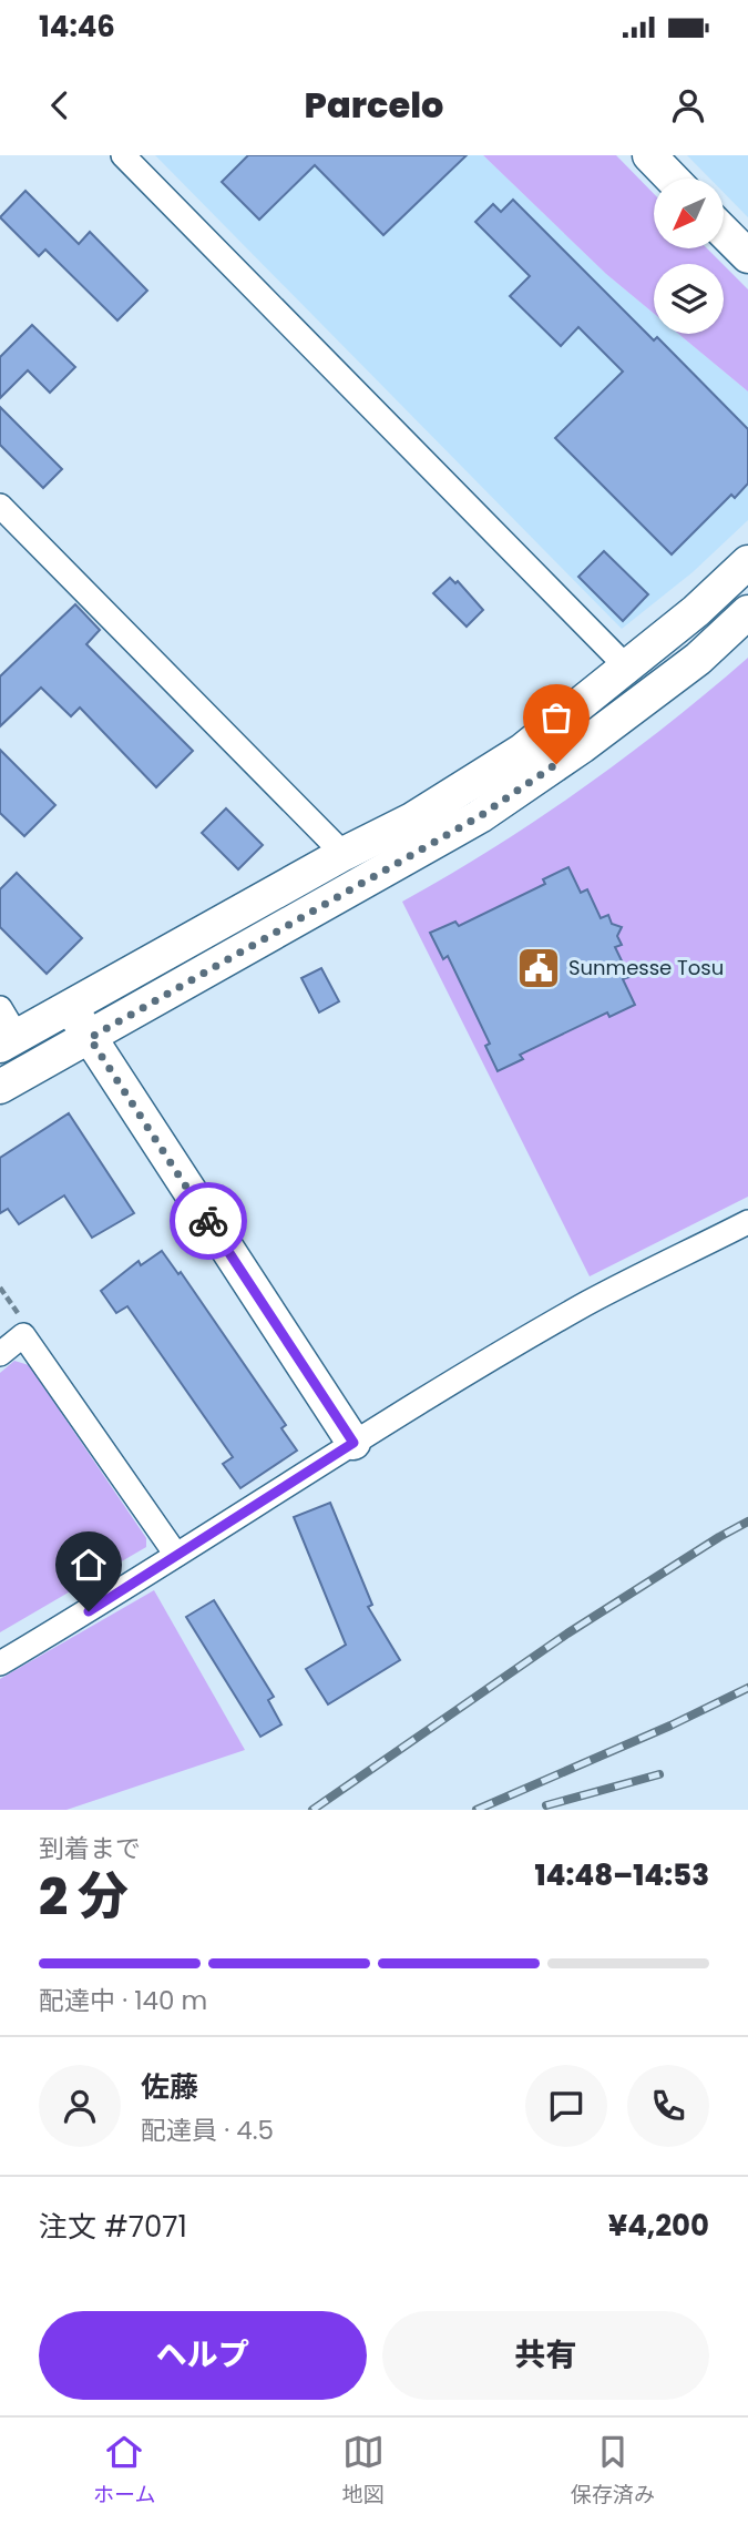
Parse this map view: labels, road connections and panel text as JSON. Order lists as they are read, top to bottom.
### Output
{
  "places": {
    "public building": ["Sunmesse Tosu"]
  },
  "north": "bottom left",
  "page": {
    "status": "14:46",
    "header": "Parcelo",
    "heading": ["2 分", "到着まで", "14:48–14:53"],
    "panel": [
      "佐藤",
      "配達員 · 4.5",
      "注文 #7071",
      "¥4,200"
    ],
    "bar": "配達中 · 140 m",
    "buttons": ["ヘルプ", "共有"],
    "tabs": ["ホーム", "地図", "保存済み"]
  }
}
